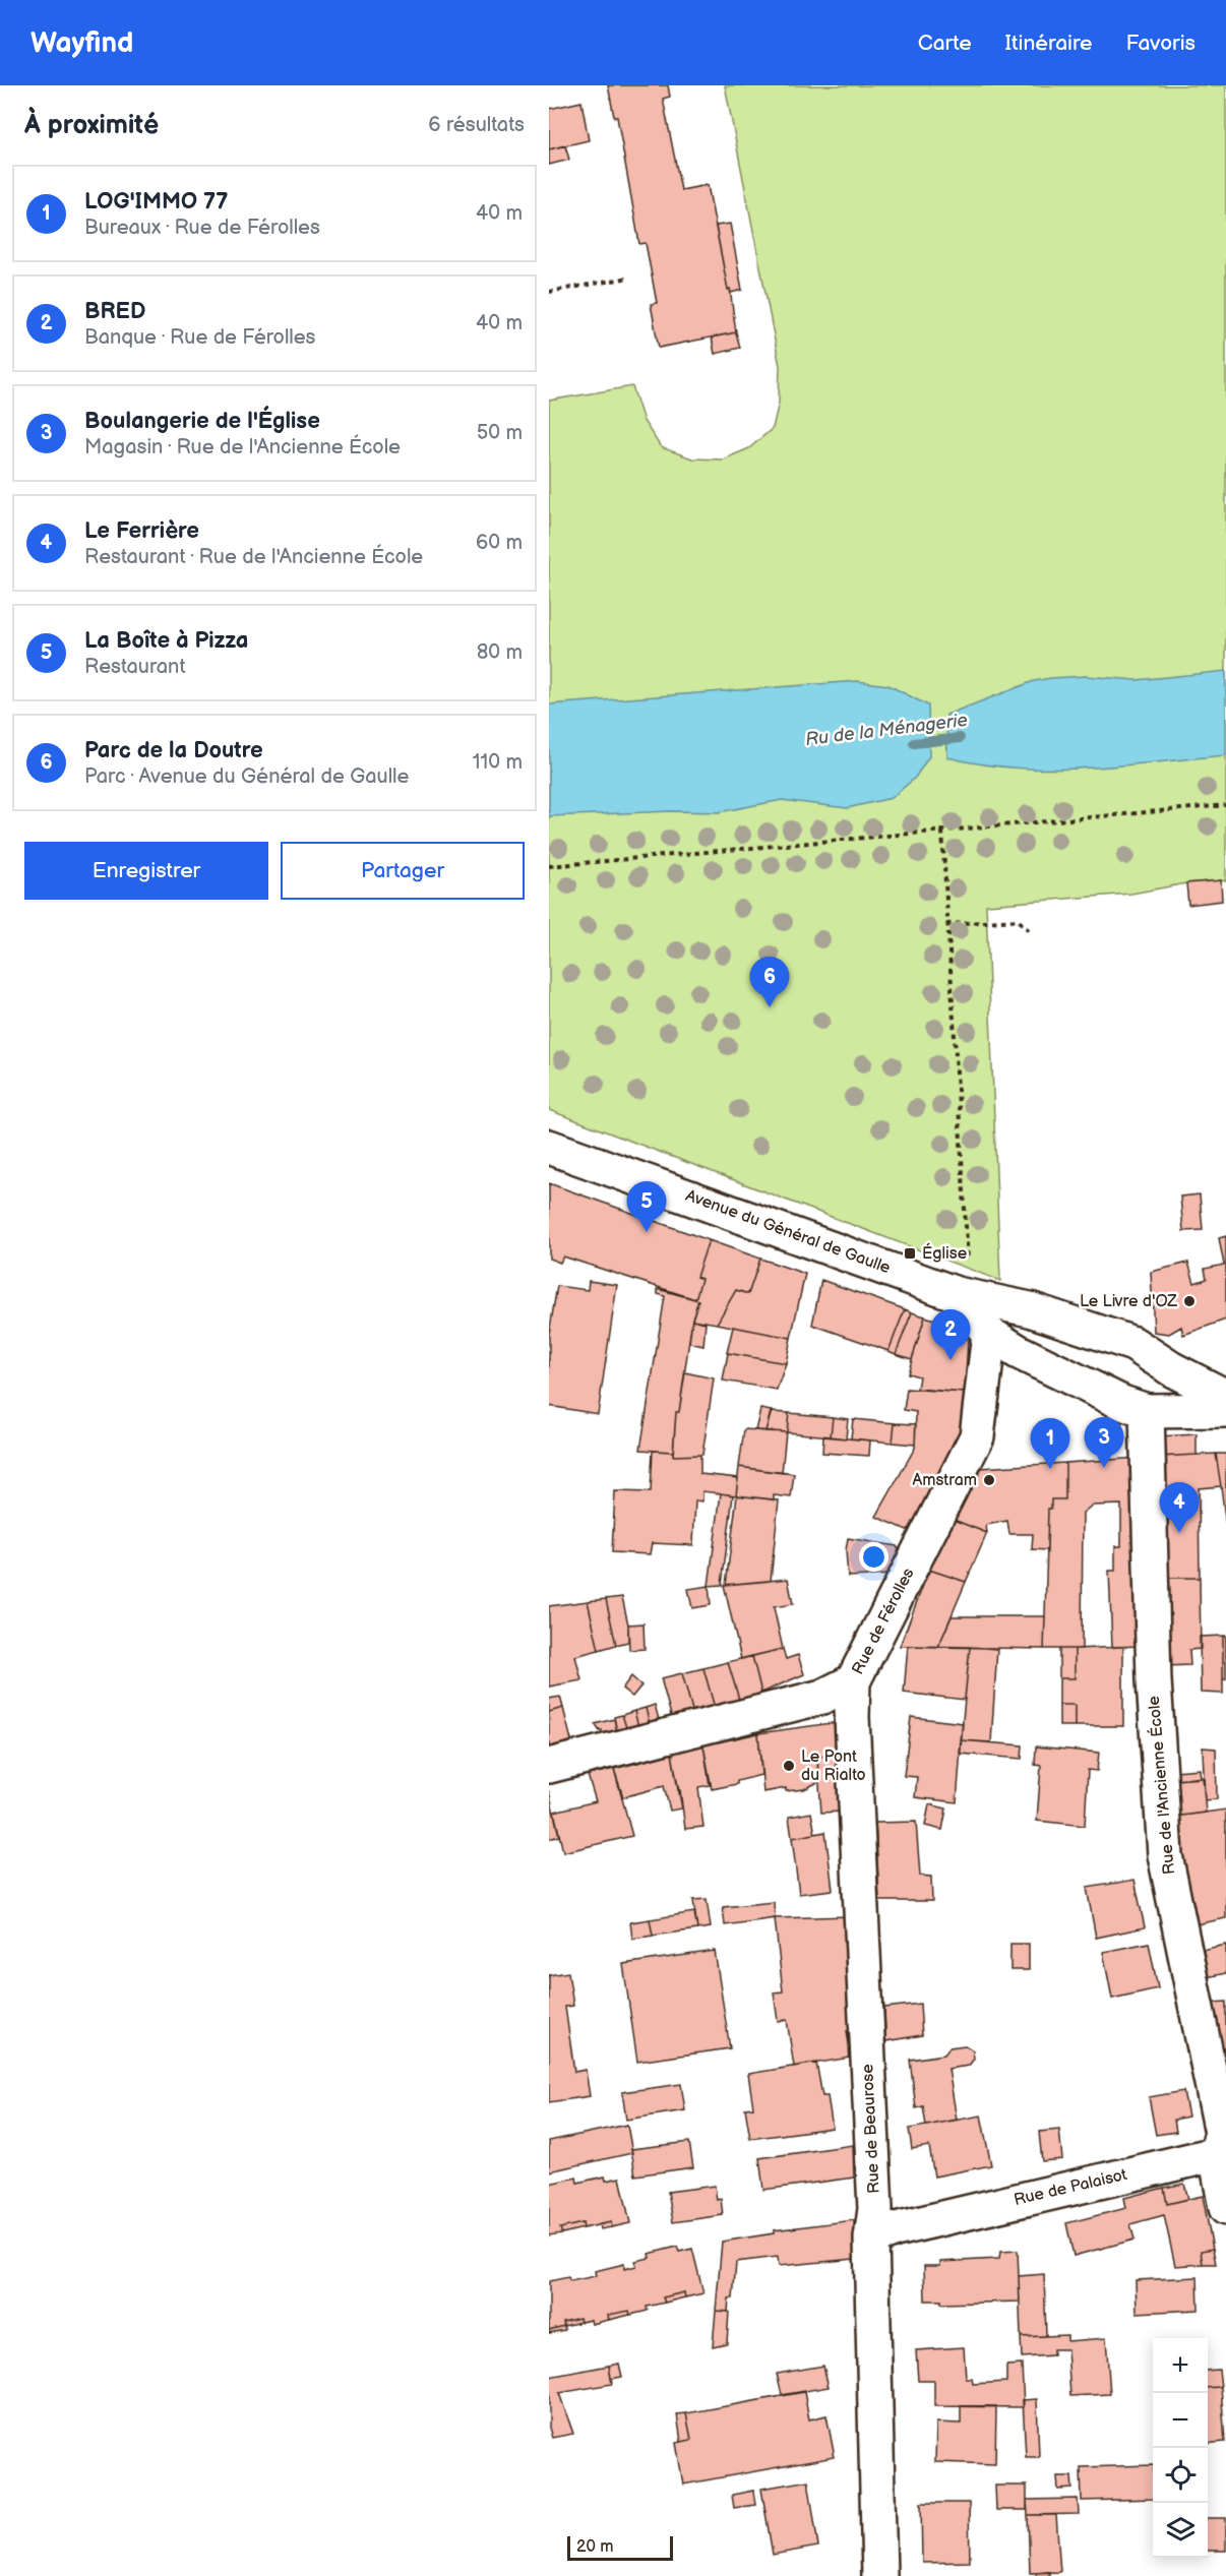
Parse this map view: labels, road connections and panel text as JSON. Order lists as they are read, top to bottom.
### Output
{
  "streets": {
    "street": [
      "Avenue du Général de Gaulle",
      "Rue de Férolles",
      "Rue de l'Ancienne École",
      "Rue de Beaurose",
      "Rue de Palaisot"
    ]
  },
  "crossings": [
    ["Rue de Férolles", "Rue de Beaurose"],
    ["Rue de l'Ancienne École", "Rue de Palaisot"],
    ["Rue de Beaurose", "Rue de Palaisot"]
  ],
  "water": ["Ru de la Ménagerie"],
  "places": {
    "transit": ["Église"],
    "other": ["Le Livre d'OZ", "Amstram", "Le Pont du Rialto"]
  },
  "scale_bar": "20 m",
  "page": {
    "header": "Wayfind",
    "nav": ["Carte", "Itinéraire", "Favoris"],
    "heading": ["À proximité", "6 résultats"],
    "list": [
      {
        "mark": "1",
        "name": "LOG'IMMO 77",
        "note": "Bureaux · Rue de Férolles",
        "value": "40 m"
      },
      {
        "mark": "2",
        "name": "BRED",
        "note": "Banque · Rue de Férolles",
        "value": "40 m"
      },
      {
        "mark": "3",
        "name": "Boulangerie de l'Église",
        "note": "Magasin · Rue de l'Ancienne École",
        "value": "50 m"
      },
      {
        "mark": "4",
        "name": "Le Ferrière",
        "note": "Restaurant · Rue de l'Ancienne École",
        "value": "60 m"
      },
      {
        "mark": "5",
        "name": "La Boîte à Pizza",
        "note": "Restaurant",
        "value": "80 m"
      },
      {
        "mark": "6",
        "name": "Parc de la Doutre",
        "note": "Parc · Avenue du Général de Gaulle",
        "value": "110 m"
      }
    ],
    "buttons": ["Enregistrer", "Partager"],
    "pins": [
      "6",
      "5",
      "2",
      "3",
      "1",
      "4"
    ],
    "map_buttons": ["+", "−"],
    "scale": "20 m"
  }
}
